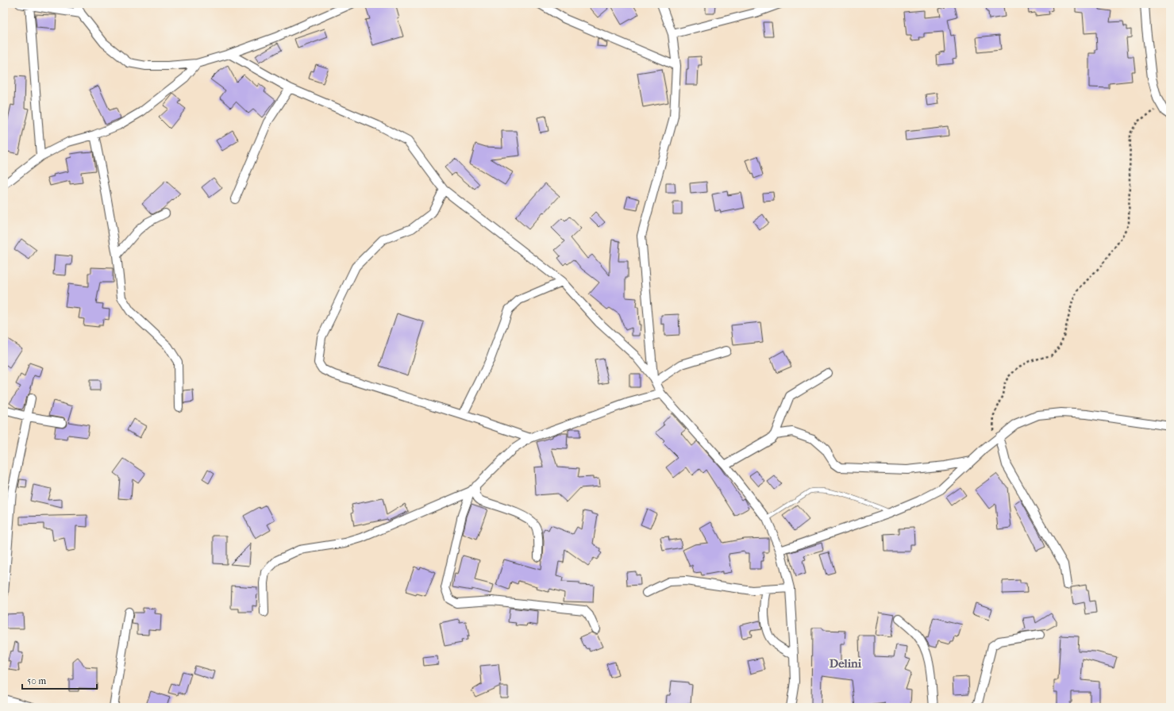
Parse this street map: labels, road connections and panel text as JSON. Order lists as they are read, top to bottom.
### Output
{
  "districts": ["Delini"],
  "scale_bar": "50 m"
}
